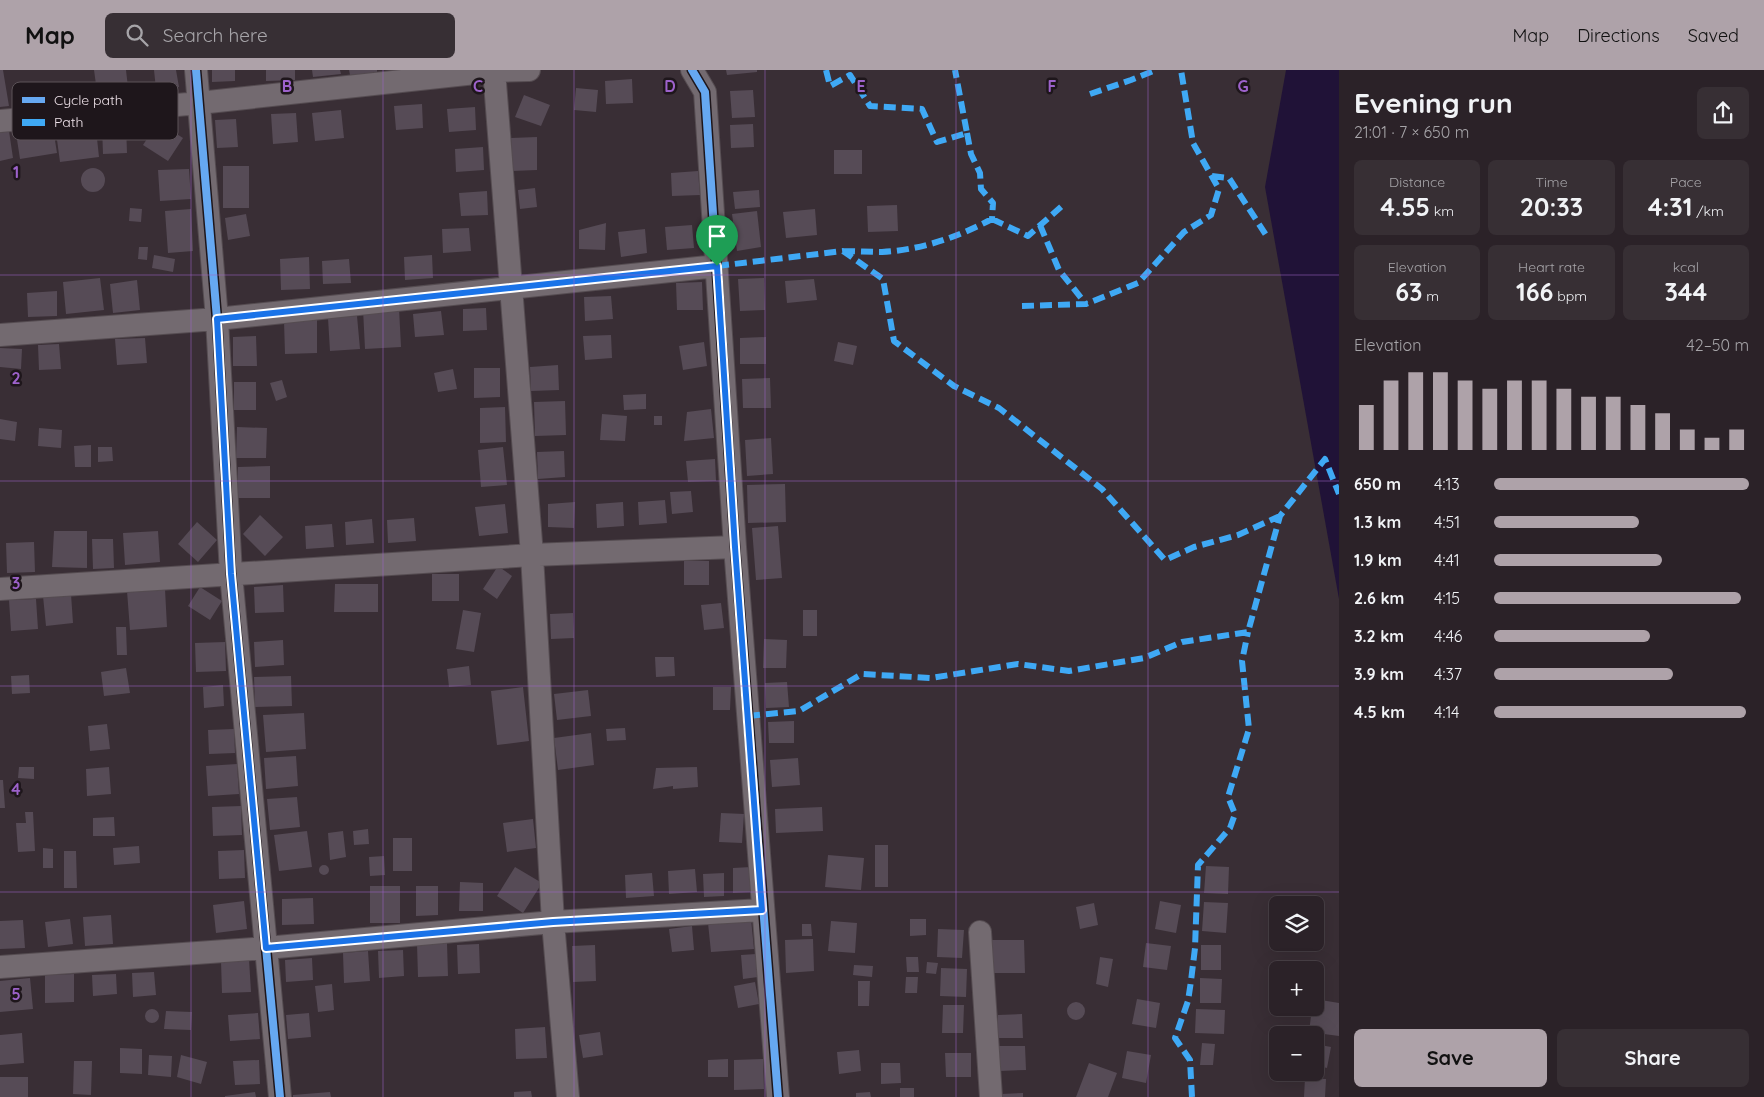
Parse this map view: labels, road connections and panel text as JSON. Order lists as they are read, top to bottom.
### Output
{
  "legend": ["Cycle path", "Path"],
  "page": {
    "header": "Map",
    "search": "Search here",
    "nav": ["Map", "Directions", "Saved"],
    "heading": ["Evening run", "21:01 · 7 × 650 m"],
    "stats": [
      ["Distance", "4.55 km"],
      ["Time", "20:33"],
      ["Pace", "4:31 /km"],
      ["Elevation", "63 m"],
      ["Heart rate", "166 bpm"],
      ["kcal", "344"]
    ],
    "chart": ["Elevation", "42–50 m"],
    "list": [
      {
        "name": "650 m",
        "note": "4:13"
      },
      {
        "name": "1.3 km",
        "note": "4:51"
      },
      {
        "name": "1.9 km",
        "note": "4:41"
      },
      {
        "name": "2.6 km",
        "note": "4:15"
      },
      {
        "name": "3.2 km",
        "note": "4:46"
      },
      {
        "name": "3.9 km",
        "note": "4:37"
      },
      {
        "name": "4.5 km",
        "note": "4:14"
      }
    ],
    "map_buttons": ["+", "−"],
    "buttons": ["Save", "Share"]
  },
  "grid": {
    "columns": [
      "B",
      "C",
      "D",
      "E",
      "F",
      "G"
    ],
    "rows": [
      "1",
      "2",
      "3",
      "4",
      "5"
    ]
  }
}
